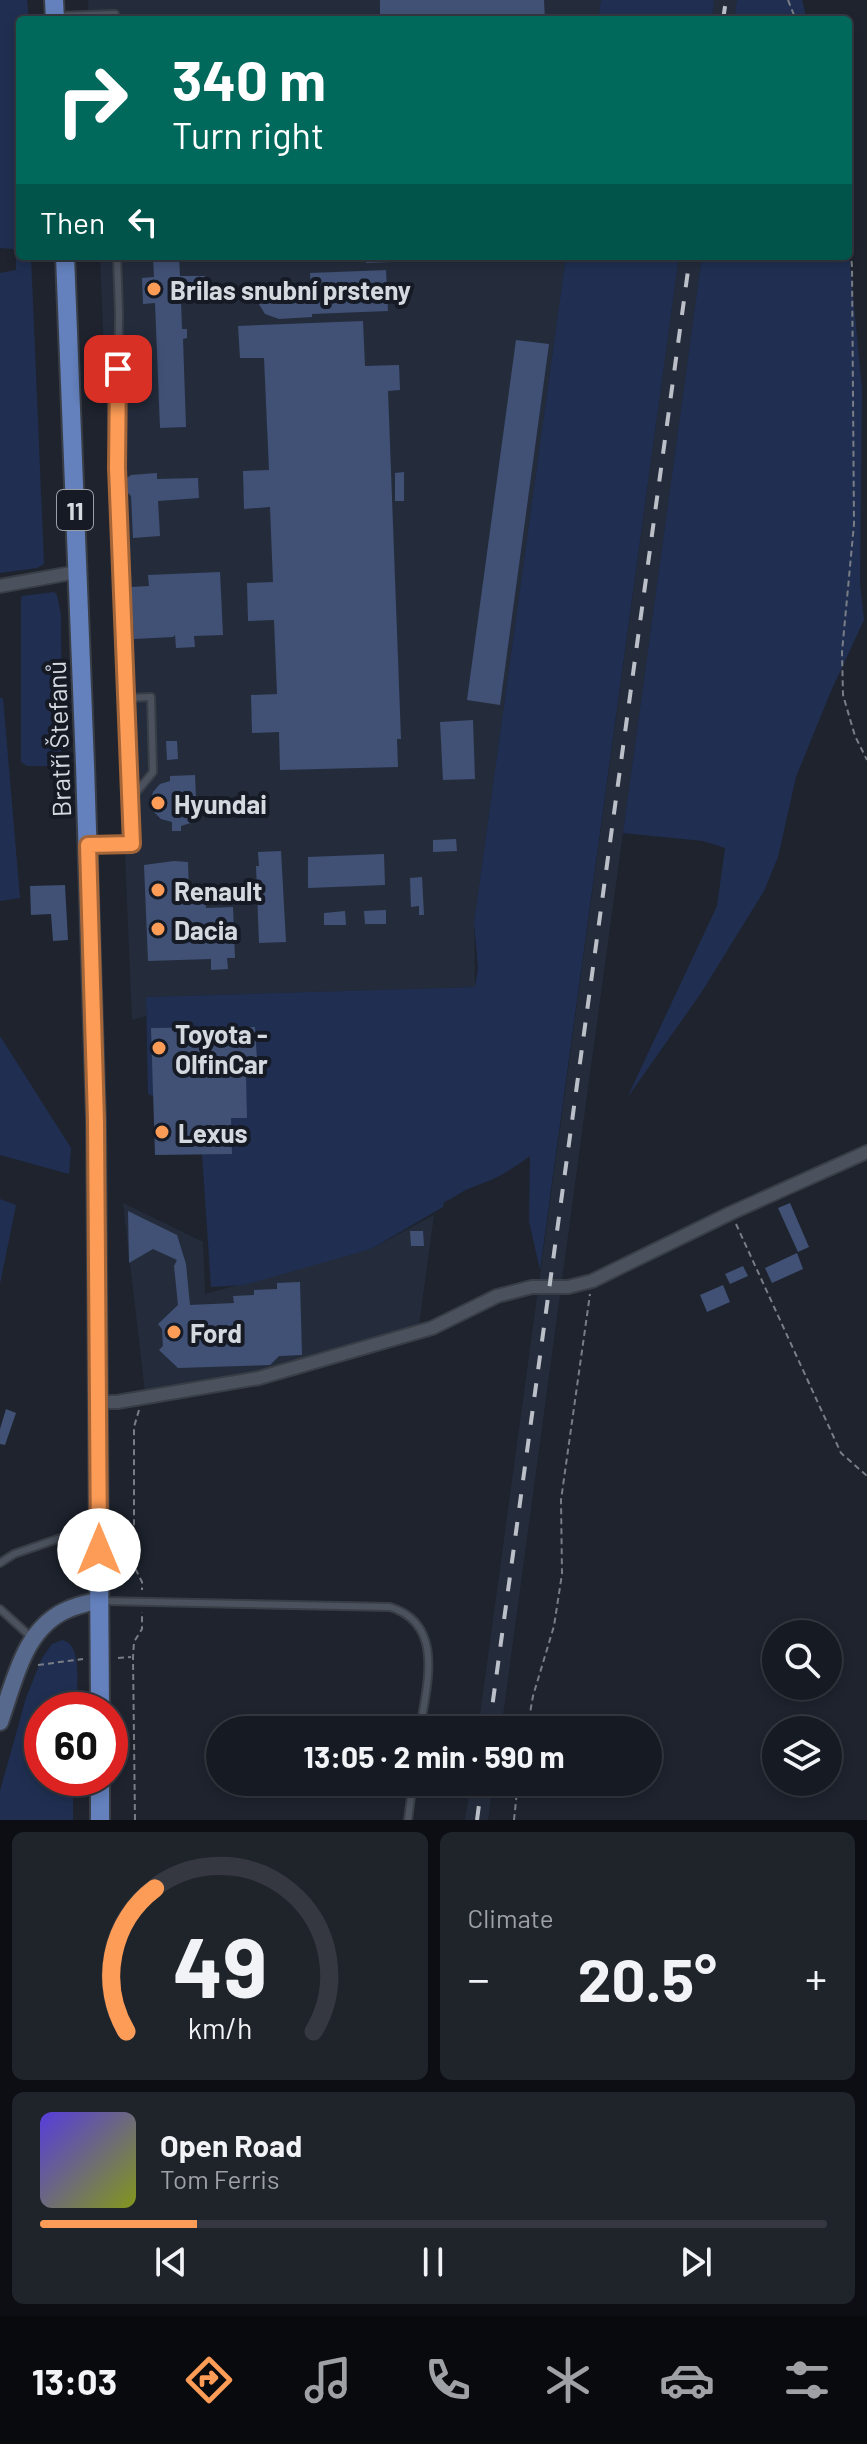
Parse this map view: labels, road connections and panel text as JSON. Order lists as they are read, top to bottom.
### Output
{
  "streets": {
    "main road": ["11", "Bratří Štefanů"]
  },
  "crossings": [
    ["11", "Bratří Štefanů"]
  ],
  "places": [
    "Brilas snubní prsteny",
    "Hyundai",
    "Renault",
    "Dacia",
    "Toyota - OlfinCar",
    "Lexus",
    "Ford"
  ],
  "page": {
    "turn": ["340 m", "Turn right"],
    "then": "Then",
    "limit": "60",
    "trip": "13:05 · 2 min · 590 m",
    "tile": "Climate",
    "heat": ["−", "20.5°", "+"],
    "song": ["Open Road", "Tom Ferris"],
    "tabs": "13:03",
    "gauge": ["49", "km/h"]
  }
}
